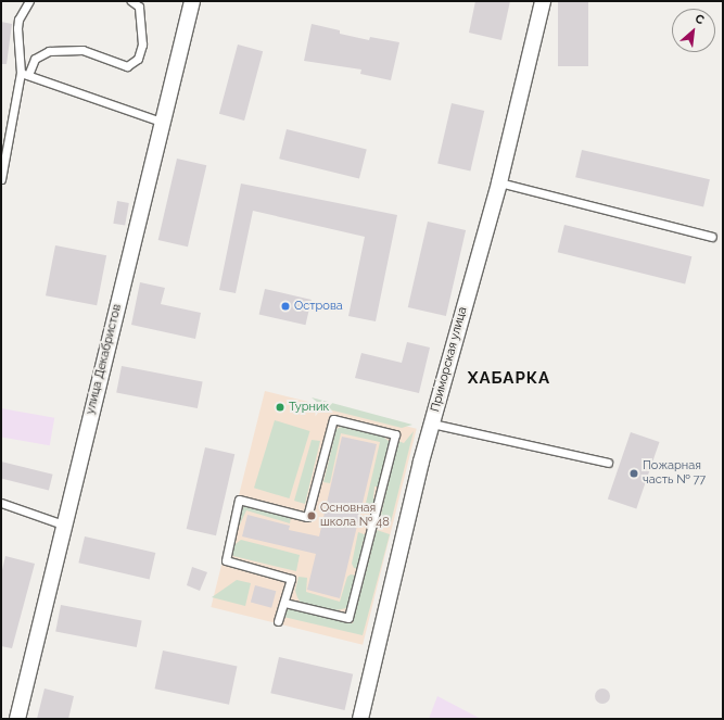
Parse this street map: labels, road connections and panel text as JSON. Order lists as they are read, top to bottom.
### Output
{
  "streets": {
    "street": ["улица Декабристов", "Приморская улица"]
  },
  "districts": ["ХАБАРКА"],
  "places": [
    "Острова",
    "Турник",
    "Пожарная часть № 77",
    "Основная школа № 48"
  ],
  "north": "top right"
}
